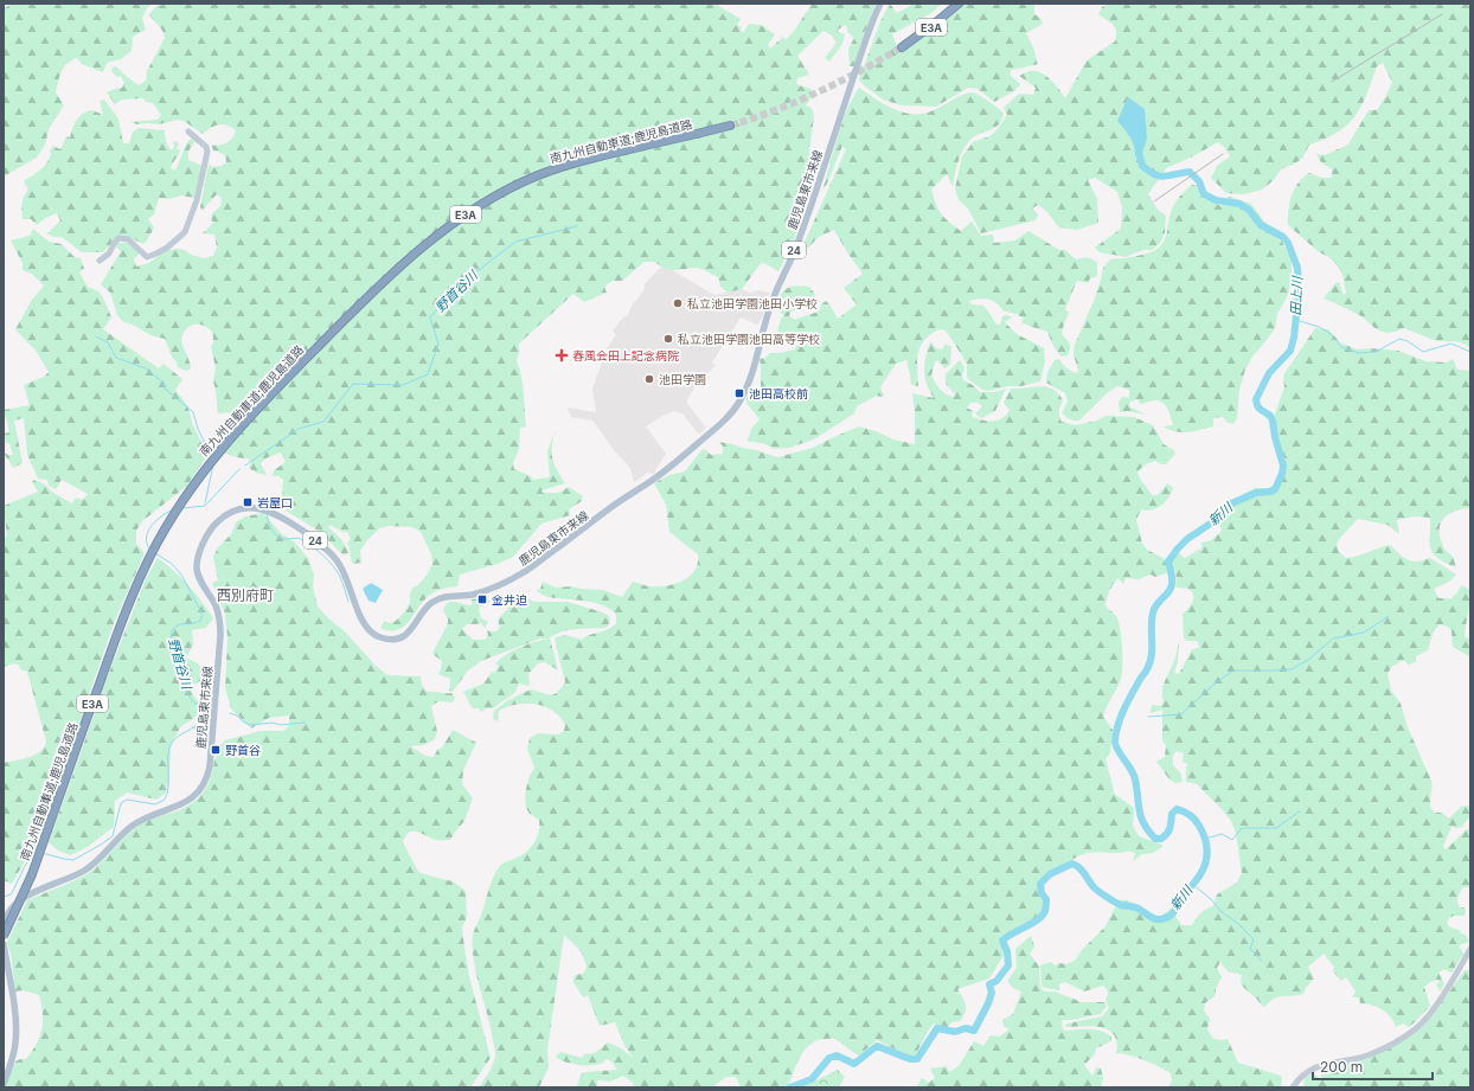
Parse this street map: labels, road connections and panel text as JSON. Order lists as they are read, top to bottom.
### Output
{
  "streets": {
    "highway": ["E3A", "南九州自動車道;鹿児島道路"],
    "main road": ["鹿児島東市来線", "24"]
  },
  "districts": ["西別府町"],
  "water": ["野首谷川", "田上川", "新川"],
  "places": {
    "other": ["私立池田学園池田小学校", "私立池田学園池田高等学校", "池田学園"],
    "health": ["春風会田上記念病院"],
    "transit": [
      "池田高校前",
      "岩屋口",
      "金井迫",
      "野首谷"
    ]
  },
  "scale_bar": "200 m"
}
